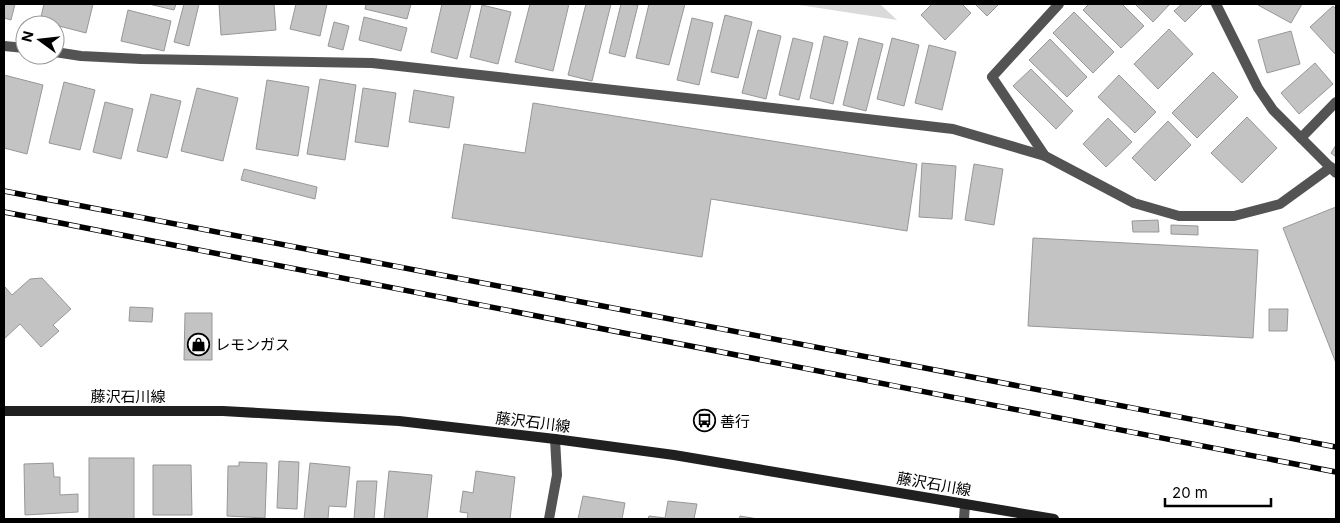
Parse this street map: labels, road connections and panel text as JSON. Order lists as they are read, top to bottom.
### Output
{
  "streets": {
    "street": ["藤沢石川線"]
  },
  "places": {
    "shop": ["レモンガス"],
    "bus stop": ["善行"]
  },
  "scale_bar": "20 m",
  "north": "left"
}
